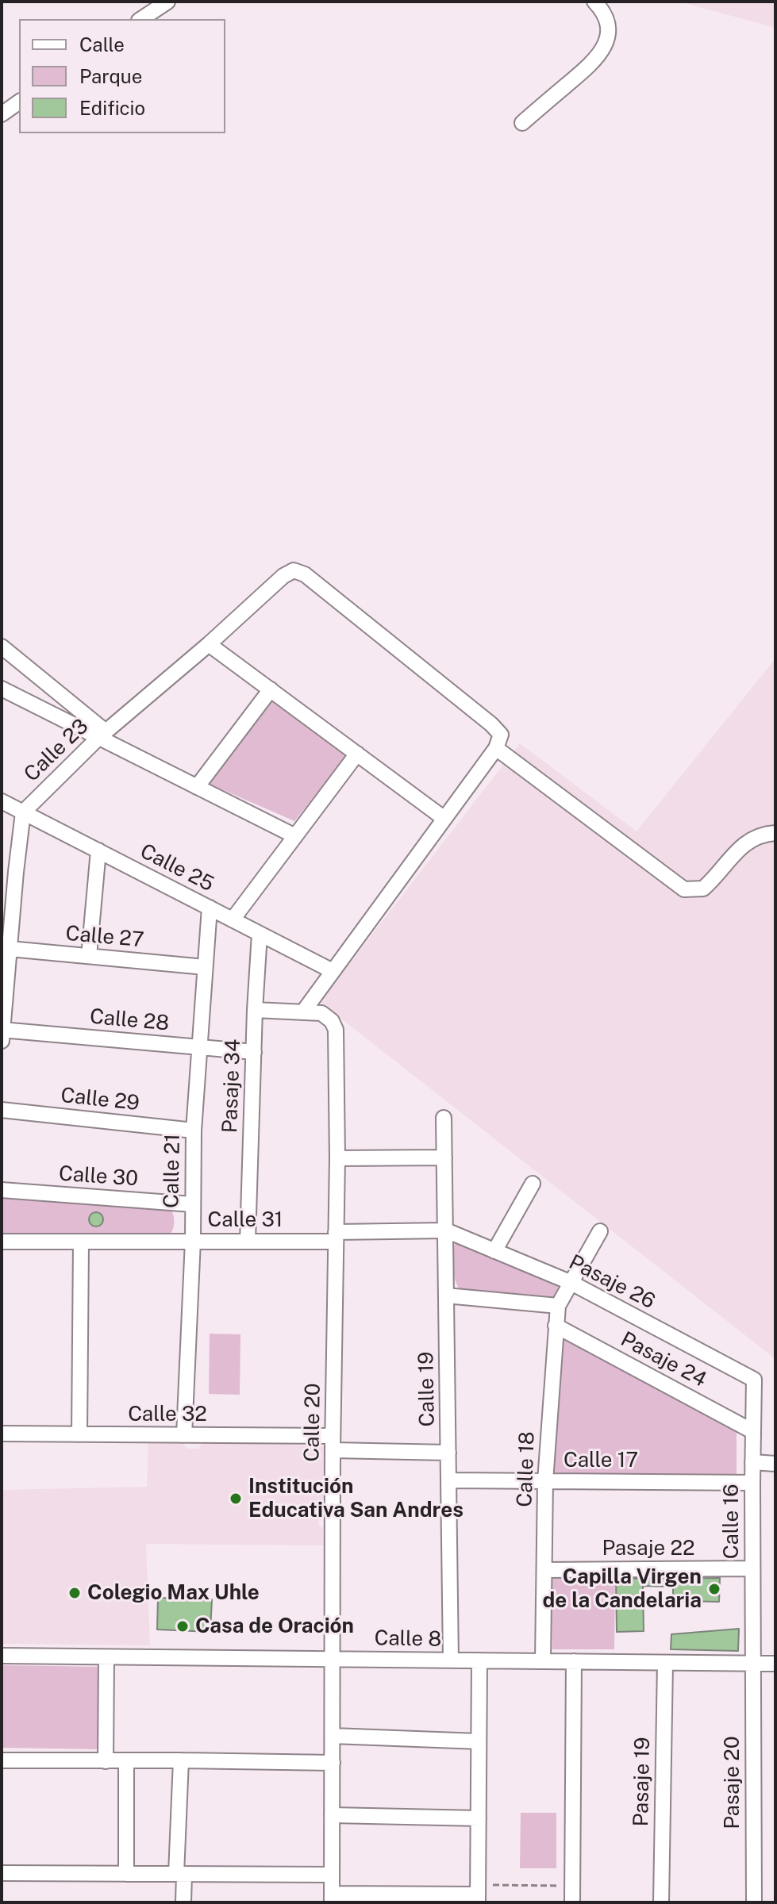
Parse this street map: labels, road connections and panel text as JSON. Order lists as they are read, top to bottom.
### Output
{
  "streets": {
    "street": [
      "Calle 23",
      "Calle 25",
      "Calle 27",
      "Calle 28",
      "Pasaje 34",
      "Calle 29",
      "Calle 21",
      "Calle 30",
      "Calle 31",
      "Pasaje 26",
      "Pasaje 24",
      "Calle 19",
      "Calle 32",
      "Calle 20",
      "Calle 17",
      "Calle 18",
      "Calle 16",
      "Pasaje 22",
      "Calle 8",
      "Pasaje 19",
      "Pasaje 20"
    ]
  },
  "crossings": [
    ["Calle 23", "Calle 25"],
    ["Calle 23", "Calle 27"],
    ["Calle 23", "Calle 28"],
    ["Calle 25", "Pasaje 34"],
    ["Calle 25", "Calle 21"],
    ["Calle 27", "Calle 21"],
    ["Calle 28", "Pasaje 34"],
    ["Calle 28", "Calle 21"],
    ["Pasaje 34", "Calle 31"],
    ["Calle 29", "Calle 21"],
    ["Calle 21", "Calle 30"],
    ["Calle 21", "Calle 31"],
    ["Calle 21", "Calle 32"],
    ["Calle 31", "Pasaje 26"],
    ["Calle 31", "Calle 19"],
    ["Calle 31", "Calle 20"],
    ["Pasaje 26", "Calle 19"],
    ["Pasaje 26", "Calle 18"],
    ["Pasaje 26", "Calle 16"],
    ["Pasaje 24", "Calle 18"],
    ["Pasaje 24", "Calle 16"],
    ["Calle 19", "Calle 32"],
    ["Calle 19", "Calle 17"],
    ["Calle 19", "Calle 8"],
    ["Calle 32", "Calle 20"],
    ["Calle 20", "Calle 8"],
    ["Calle 17", "Calle 18"],
    ["Calle 17", "Calle 16"],
    ["Calle 18", "Pasaje 22"],
    ["Calle 18", "Calle 8"],
    ["Calle 16", "Pasaje 22"],
    ["Calle 16", "Calle 8"],
    ["Calle 16", "Pasaje 20"],
    ["Calle 8", "Pasaje 19"],
    ["Calle 8", "Pasaje 20"]
  ],
  "places": [
    "Institución Educativa San Andres",
    "Capilla Virgen de la Candelaria",
    "Colegio Max Uhle",
    "Casa de Oración"
  ],
  "legend": ["Calle", "Parque", "Edificio"]
}
